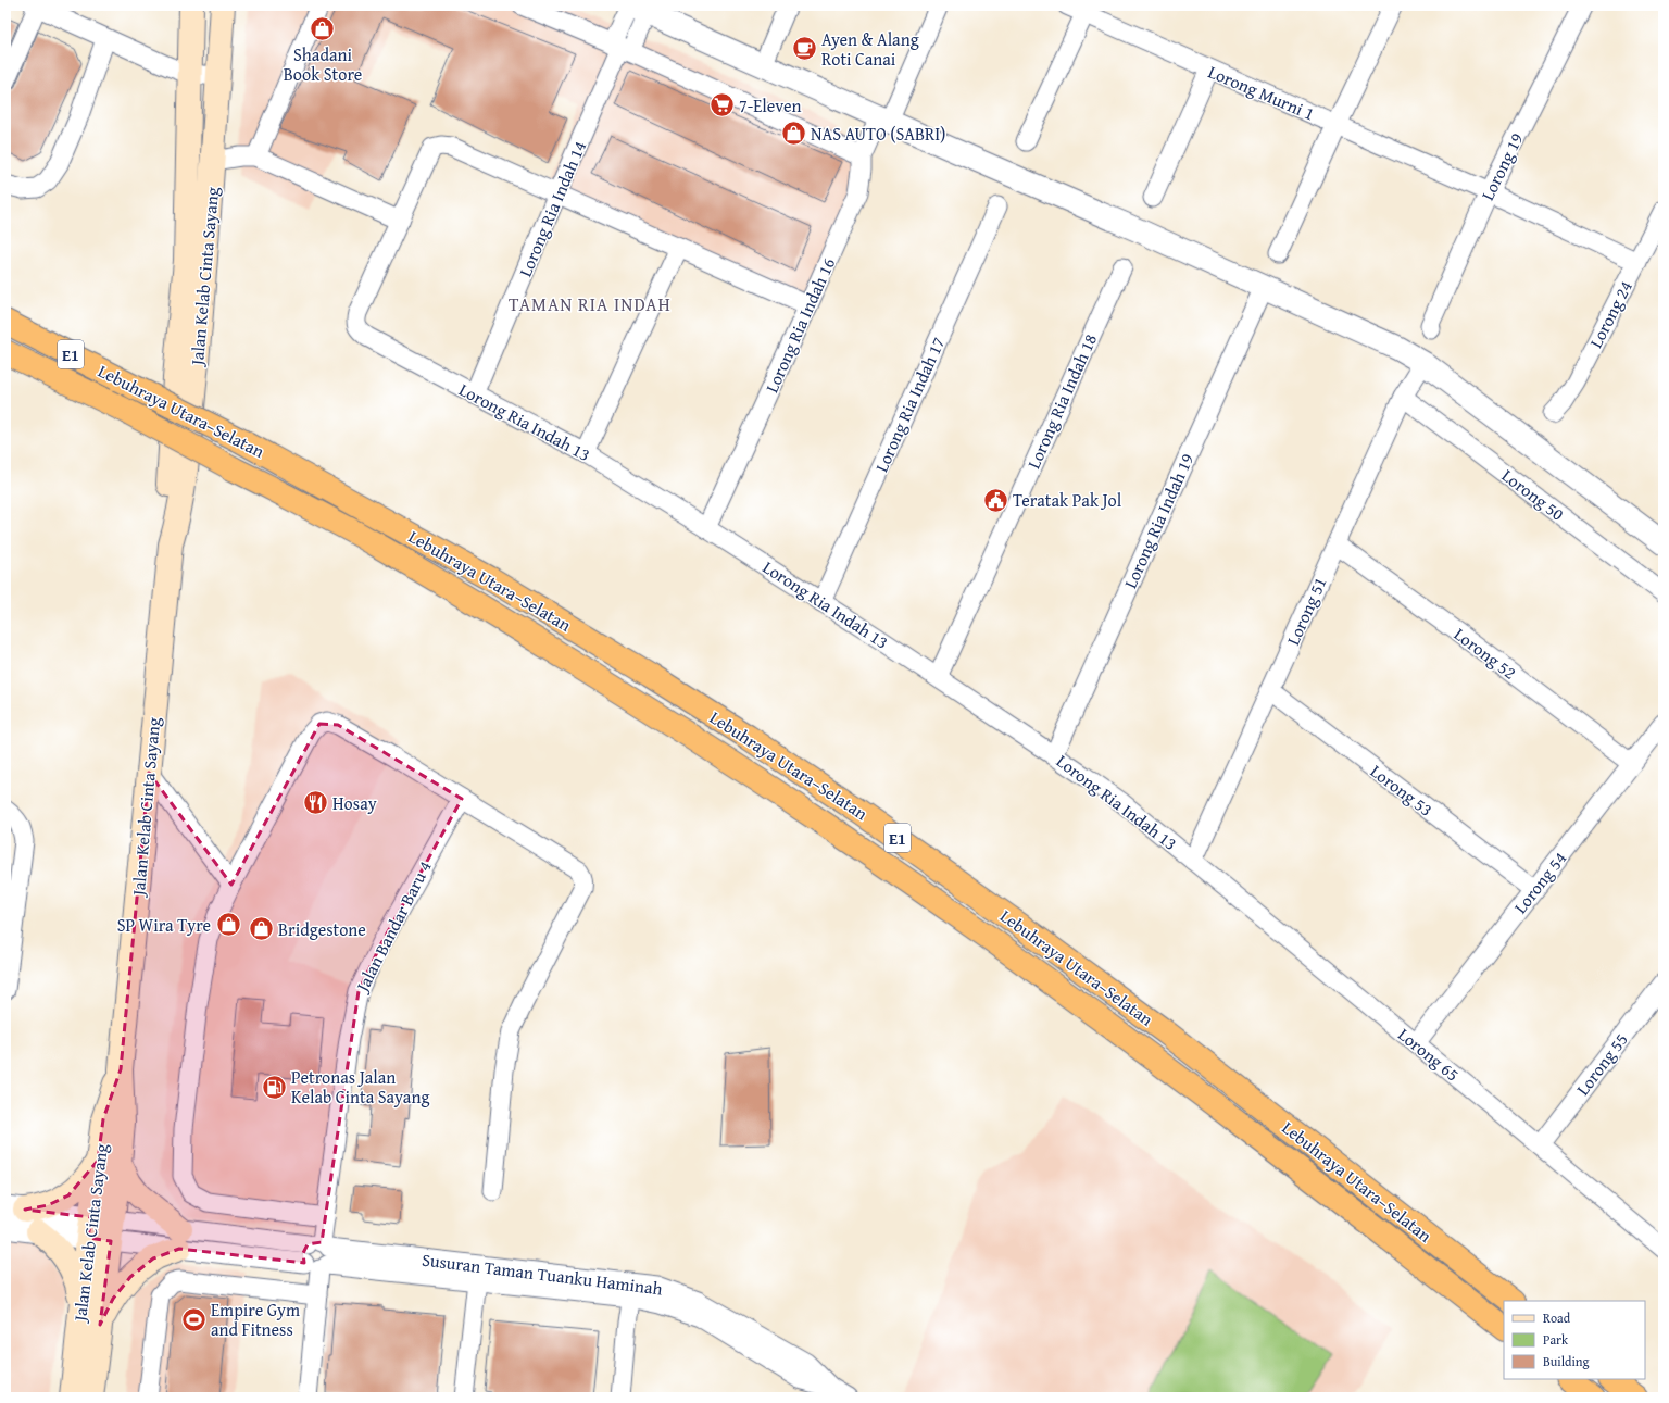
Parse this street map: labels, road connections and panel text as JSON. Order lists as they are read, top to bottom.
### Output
{
  "streets": {
    "highway": ["E1", "Lebuhraya Utara–Selatan"],
    "main road": ["Jalan Kelab Cinta Sayang"],
    "street": [
      "Lorong Murni 1",
      "Lorong 19",
      "Lorong Ria Indah 14",
      "Lorong 24",
      "Lorong Ria Indah 16",
      "Lorong Ria Indah 18",
      "Lorong Ria Indah 17",
      "Lorong Ria Indah 13",
      "Lorong 50",
      "Lorong Ria Indah 19",
      "Lorong 51",
      "Lorong 52",
      "Lorong 53",
      "Lorong 54",
      "Jalan Bandar Baru 4",
      "Lorong 65",
      "Lorong 55",
      "Susuran Taman Tuanku Haminah"
    ]
  },
  "crossings": [
    ["Lorong Ria Indah 14", "Lorong Ria Indah 13"],
    ["Jalan Kelab Cinta Sayang", "Susuran Taman Tuanku Haminah"],
    ["Lorong Ria Indah 16", "Lorong Ria Indah 13"],
    ["Lorong Ria Indah 18", "Lorong Ria Indah 13"],
    ["Lorong Ria Indah 17", "Lorong Ria Indah 13"],
    ["Lorong Ria Indah 13", "Lorong Ria Indah 19"],
    ["Lorong Ria Indah 13", "Lorong 51"],
    ["Lorong Ria Indah 13", "Lorong 65"],
    ["Lorong 50", "Lorong 51"],
    ["Lorong 51", "Lorong 52"],
    ["Lorong 51", "Lorong 53"],
    ["Lorong 51", "Lorong 65"],
    ["Lorong 52", "Lorong 54"],
    ["Lorong 53", "Lorong 54"],
    ["Lorong 54", "Lorong 65"],
    ["Jalan Bandar Baru 4", "Susuran Taman Tuanku Haminah"],
    ["Lorong 65", "Lorong 55"]
  ],
  "districts": ["TAMAN RIA INDAH"],
  "places": {
    "shop": [
      "Shadani Book Store",
      "NAS AUTO (SABRI)",
      "SP Wira Tyre",
      "Bridgestone"
    ],
    "cafe": ["Ayen & Alang Roti Canai"],
    "supermarket": ["7-Eleven"],
    "public building": ["Teratak Pak Jol"],
    "restaurant": ["Hosay"],
    "fuel station": ["Petronas Jalan Kelab Cinta Sayang"],
    "sports": ["Empire Gym and Fitness"]
  },
  "legend": ["Road", "Park", "Building"]
}
